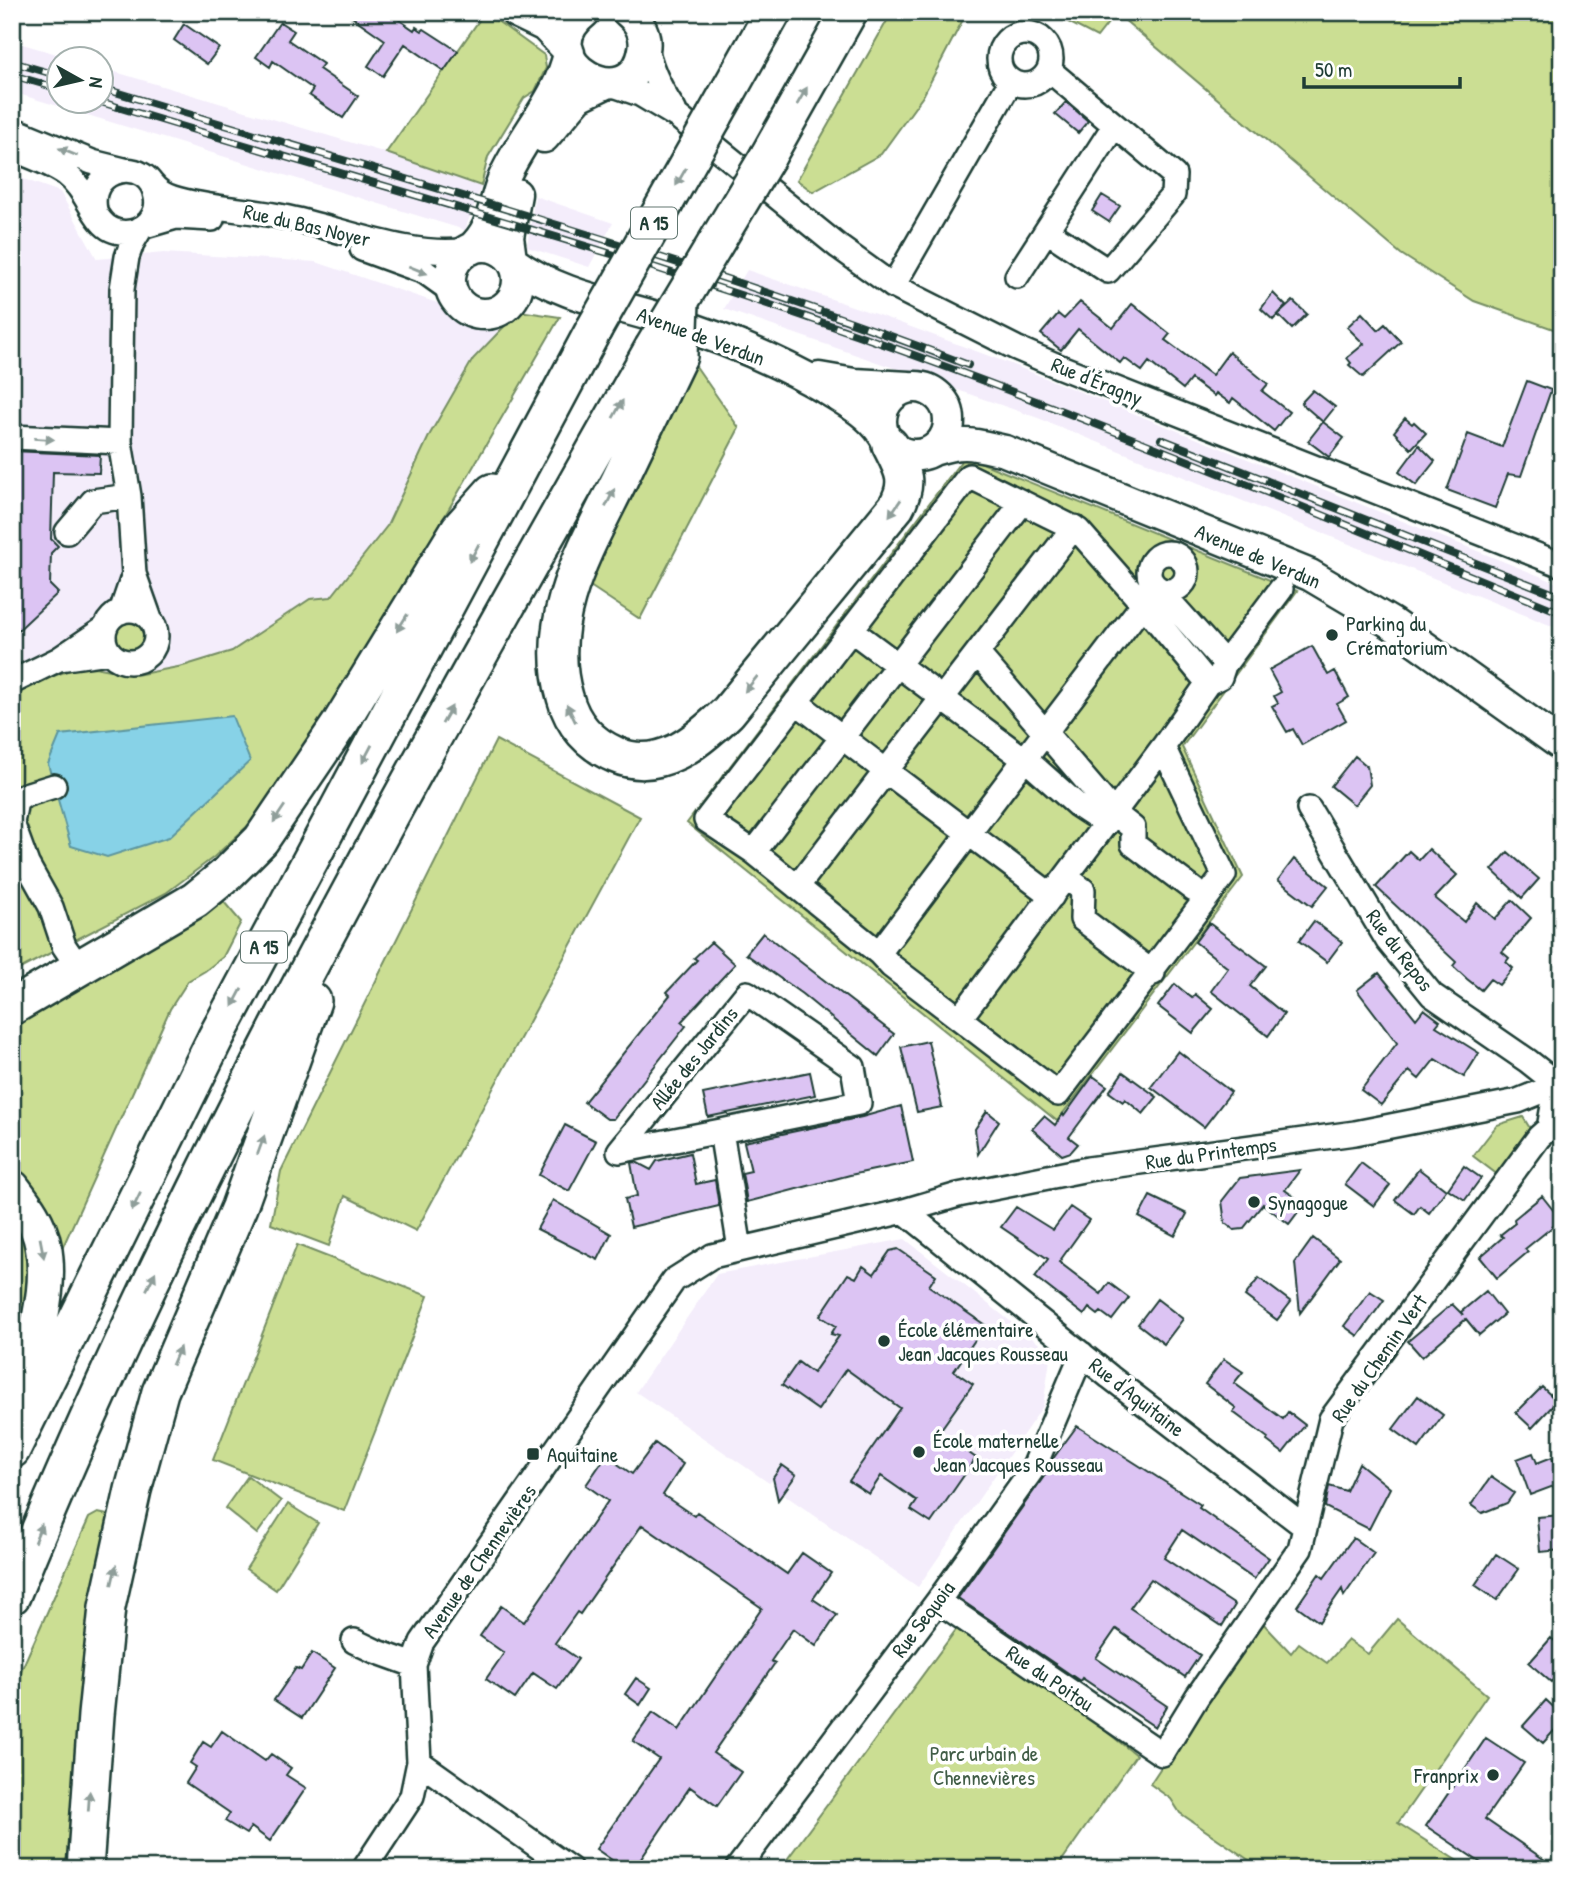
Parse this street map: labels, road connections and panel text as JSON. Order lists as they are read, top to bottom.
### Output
{
  "streets": {
    "highway": ["A 15"],
    "main road": ["Avenue de Verdun"],
    "street": [
      "Rue du Bas Noyer",
      "Rue d'Éragny",
      "Rue du Repos",
      "Allée des Jardins",
      "Rue du Printemps",
      "Rue du Chemin Vert",
      "Rue d'Aquitaine",
      "Avenue de Chennevières",
      "Rue Sequoia",
      "Rue du Poitou"
    ]
  },
  "crossings": [
    ["A 15", "Avenue de Verdun"],
    ["Rue du Bas Noyer", "Avenue de Verdun"],
    ["Rue du Repos", "Rue du Printemps"],
    ["Rue du Repos", "Rue du Chemin Vert"],
    ["Rue du Printemps", "Rue du Chemin Vert"],
    ["Rue du Printemps", "Rue d'Aquitaine"],
    ["Rue du Printemps", "Avenue de Chennevières"],
    ["Rue du Chemin Vert", "Rue d'Aquitaine"],
    ["Rue du Chemin Vert", "Rue du Poitou"],
    ["Rue d'Aquitaine", "Rue Sequoia"],
    ["Rue Sequoia", "Rue du Poitou"]
  ],
  "parks": ["Parc urbain de Chennevières"],
  "places": {
    "other": [
      "Parking du Crématorium",
      "Synagogue",
      "École élémentaire Jean Jacques Rousseau",
      "École maternelle Jean Jacques Rousseau",
      "Franprix"
    ],
    "transit": ["Aquitaine"]
  },
  "scale_bar": "50 m",
  "north": "right"
}
